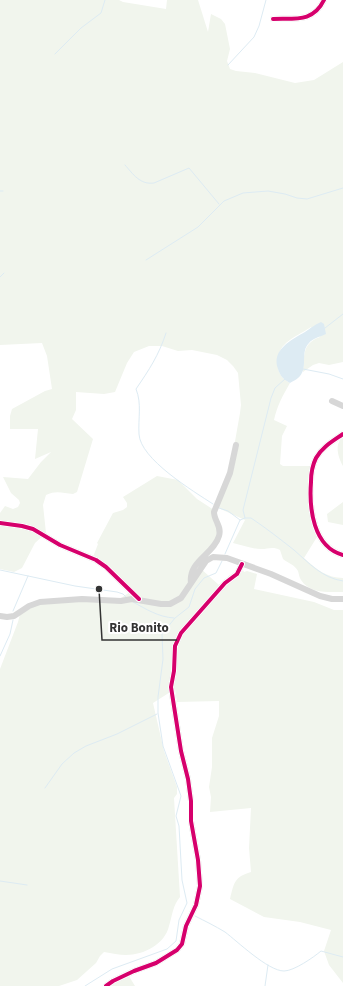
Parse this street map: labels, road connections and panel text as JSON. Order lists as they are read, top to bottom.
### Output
{
  "places": ["Rio Bonito"]
}
